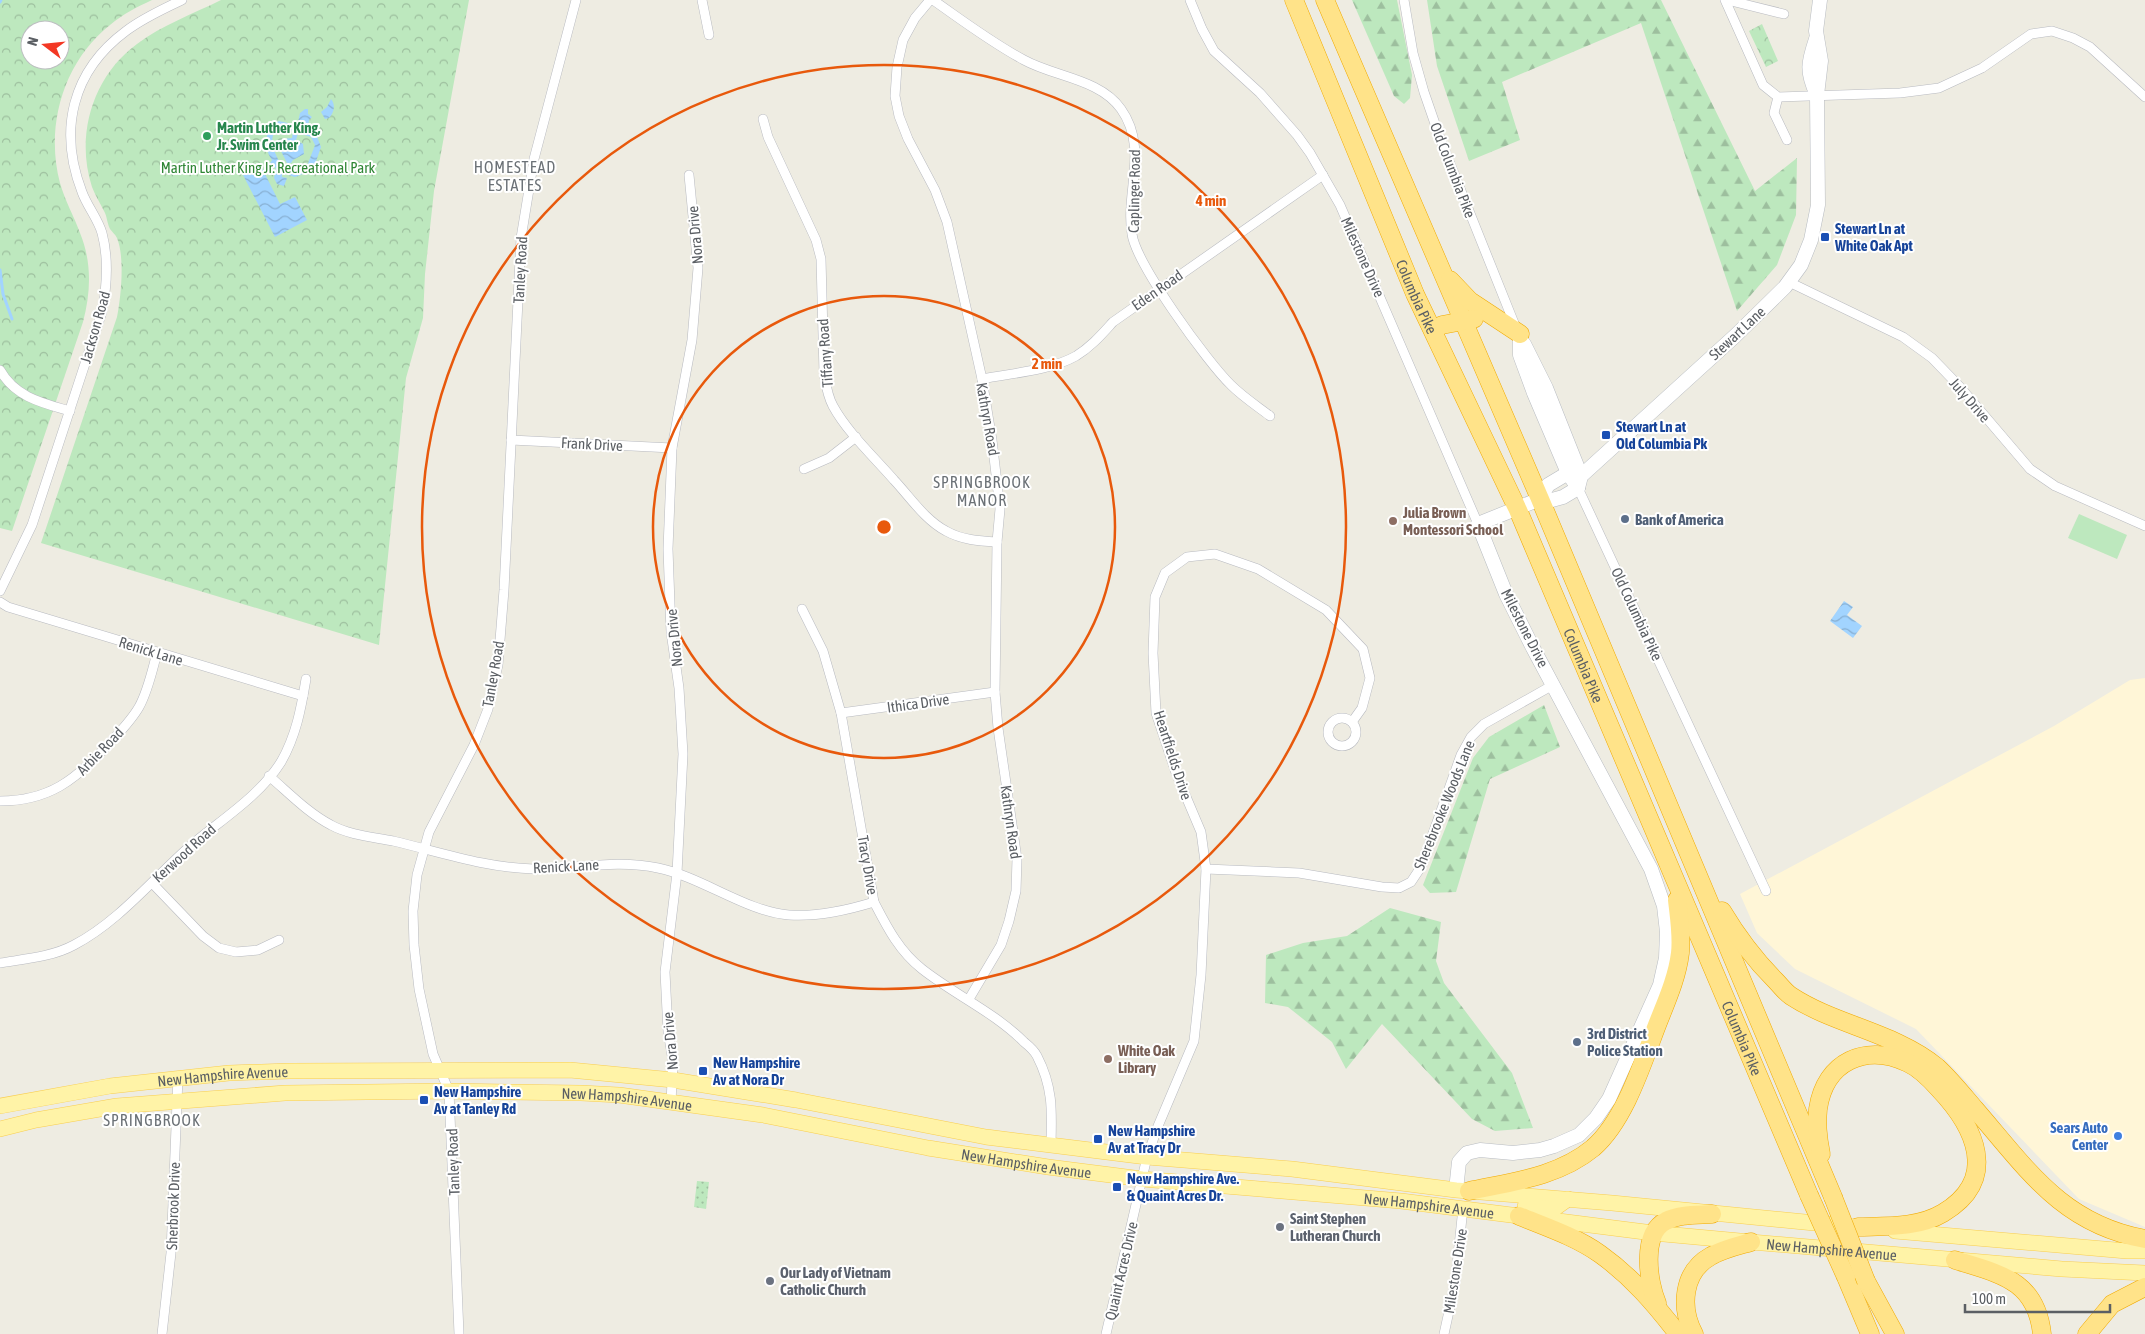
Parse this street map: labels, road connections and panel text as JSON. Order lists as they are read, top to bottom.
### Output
{
  "streets": {
    "highway": ["Columbia Pike"],
    "main road": ["New Hampshire Avenue"],
    "street": [
      "Old Columbia Pike",
      "Caplinger Road",
      "Nora Drive",
      "Milestone Drive",
      "Tanley Road",
      "Eden Road",
      "Jackson Road",
      "Stewart Lane",
      "Tiffany Road",
      "July Drive",
      "Kathryn Road",
      "Frank Drive",
      "Renick Lane",
      "Ithica Drive",
      "Arbie Road",
      "Heartfields Drive",
      "Sherebrooke Woods Lane",
      "Kerwood Road",
      "Tracy Drive",
      "Sherbrook Drive",
      "Quaint Acres Drive"
    ]
  },
  "crossings": [
    ["Old Columbia Pike", "Stewart Lane"],
    ["Caplinger Road", "Eden Road"],
    ["Caplinger Road", "Kathryn Road"],
    ["Nora Drive", "Frank Drive"],
    ["Nora Drive", "Renick Lane"],
    ["Nora Drive", "New Hampshire Avenue"],
    ["Milestone Drive", "Eden Road"],
    ["Milestone Drive", "Stewart Lane"],
    ["Milestone Drive", "Sherebrooke Woods Lane"],
    ["Milestone Drive", "New Hampshire Avenue"],
    ["Tanley Road", "Frank Drive"],
    ["Tanley Road", "Renick Lane"],
    ["Tanley Road", "New Hampshire Avenue"],
    ["Eden Road", "Kathryn Road"],
    ["Columbia Pike", "Stewart Lane"],
    ["Stewart Lane", "July Drive"],
    ["Tiffany Road", "Kathryn Road"],
    ["Kathryn Road", "Ithica Drive"],
    ["Kathryn Road", "Tracy Drive"],
    ["Renick Lane", "Arbie Road"],
    ["Renick Lane", "Kerwood Road"],
    ["Renick Lane", "Tracy Drive"],
    ["Ithica Drive", "Tracy Drive"],
    ["Heartfields Drive", "Sherebrooke Woods Lane"],
    ["Heartfields Drive", "New Hampshire Avenue"],
    ["Heartfields Drive", "Quaint Acres Drive"],
    ["Tracy Drive", "New Hampshire Avenue"],
    ["New Hampshire Avenue", "Sherbrook Drive"],
    ["New Hampshire Avenue", "Quaint Acres Drive"]
  ],
  "districts": ["HOMESTEAD ESTATES", "SPRINGBROOK MANOR", "SPRINGBROOK"],
  "parks": ["Martin Luther King Jr. Recreational Park"],
  "places": {
    "other": [
      "Martin Luther King, Jr. Swim Center",
      "Bank of America",
      "Julia Brown Montessori School",
      "3rd District Police Station",
      "White Oak Library",
      "Sears Auto Center",
      "Saint Stephen Lutheran Church",
      "Our Lady of Vietnam Catholic Church"
    ],
    "transit": [
      "Stewart Ln at White Oak Apt",
      "Stewart Ln at Old Columbia Pk",
      "New Hampshire Av at Nora Dr",
      "New Hampshire Av at Tanley Rd",
      "New Hampshire Av at Tracy Dr",
      "New Hampshire Ave. & Quaint Acres Dr."
    ]
  },
  "scale_bar": "100 m",
  "north": "left",
  "rings": ["4 min", "2 min"]
}
